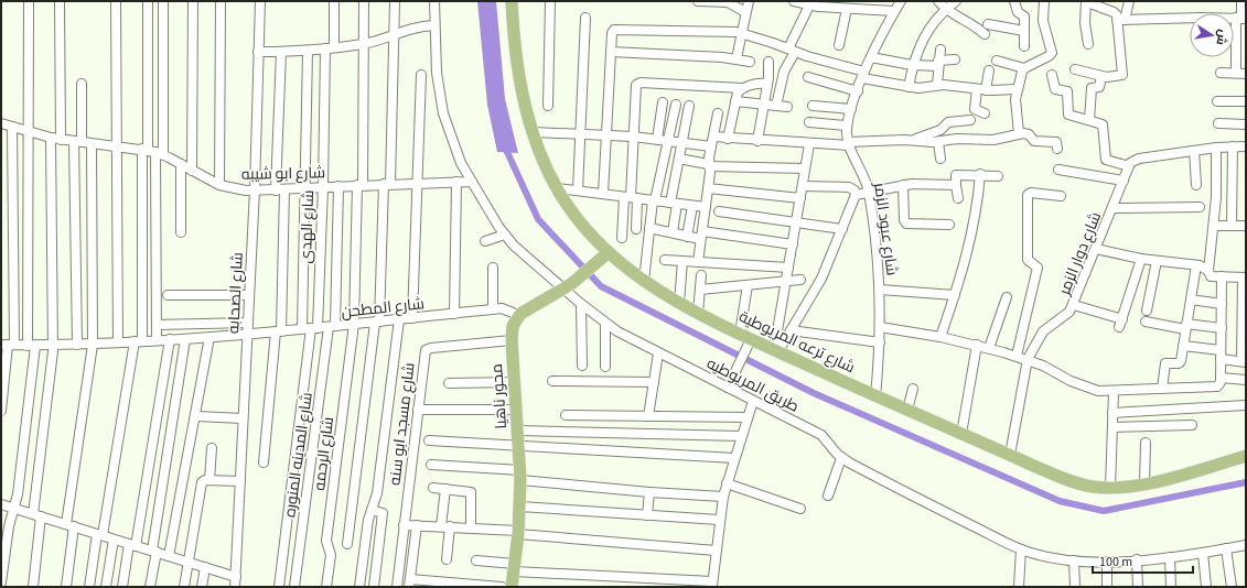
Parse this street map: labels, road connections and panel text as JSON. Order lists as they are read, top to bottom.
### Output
{
  "streets": {
    "main road": ["شارع ترعه المريوطية", "محور ناهيا"],
    "street": [
      "شارع ابو شيبه",
      "شارع الهدى",
      "شارع عبود الزمر",
      "شارع دوار الزمر",
      "شارع الصحابه",
      "شارع المطحن",
      "طريق المريوطيه",
      "شارع مسجد ابو سنه",
      "شارع الرحمه",
      "شارع المدينه المنوره"
    ]
  },
  "crossings": [
    ["شارع ابو شيبه", "شارع الهدى"],
    ["شارع ابو شيبه", "شارع الصحابه"],
    ["شارع ابو شيبه", "طريق المريوطيه"],
    ["شارع ابو شيبه", "شارع الرحمه"],
    ["شارع ابو شيبه", "شارع المدينه المنوره"],
    ["شارع الهدى", "شارع المطحن"],
    ["شارع عبود الزمر", "شارع ترعه المريوطية"],
    ["شارع دوار الزمر", "شارع ترعه المريوطية"],
    ["شارع الصحابه", "شارع المطحن"],
    ["شارع المطحن", "محور ناهيا"],
    ["شارع المطحن", "شارع الرحمه"],
    ["شارع المطحن", "شارع المدينه المنوره"],
    ["محور ناهيا", "شارع مسجد ابو سنه"]
  ],
  "scale_bar": "100 m",
  "north": "right"
}
